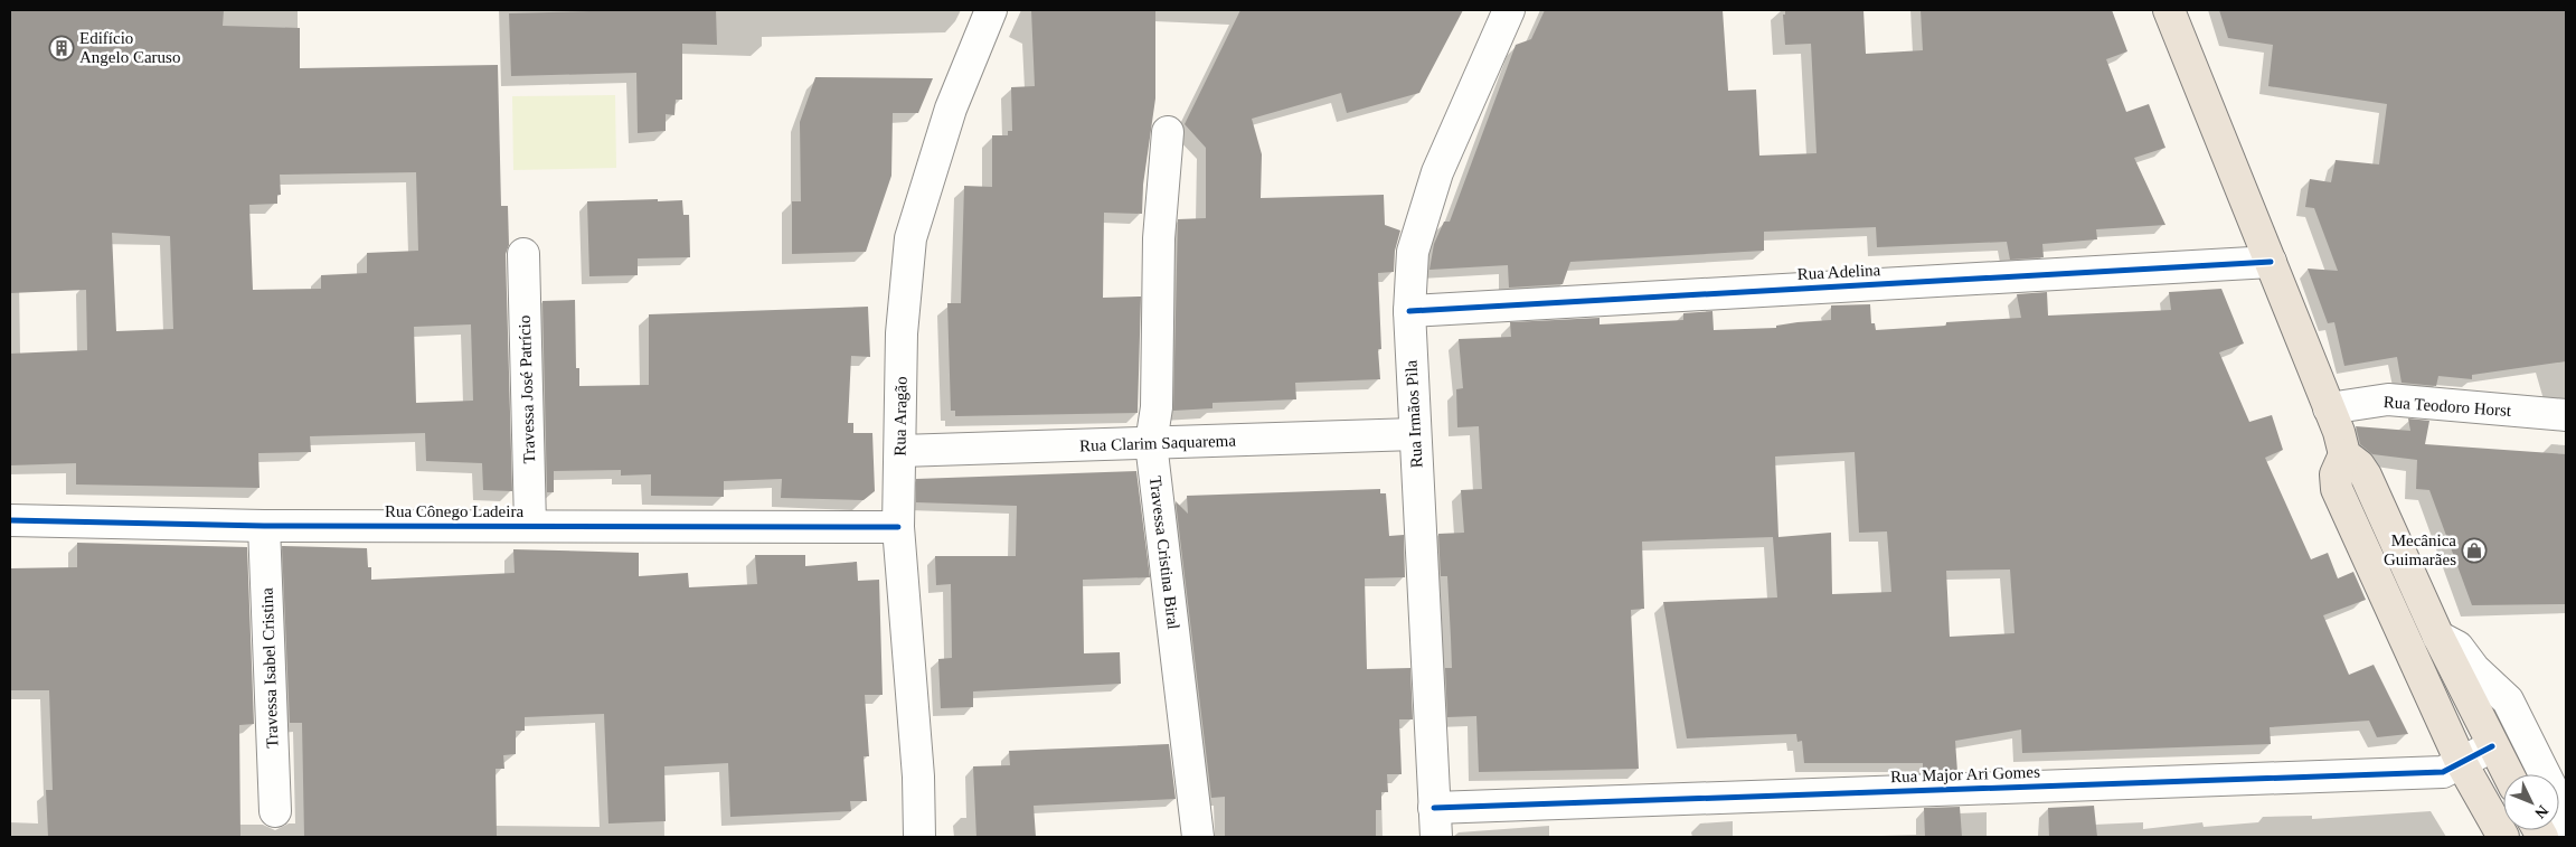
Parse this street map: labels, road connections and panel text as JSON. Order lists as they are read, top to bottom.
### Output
{
  "streets": {
    "street": [
      "Rua Adelina",
      "Travessa José Patrício",
      "Rua Teodoro Horst",
      "Rua Irmãos Pìla",
      "Rua Aragão",
      "Rua Clarim Saquarema",
      "Rua Cônego Ladeira",
      "Travessa Cristina Biral",
      "Travessa Isabel Cristina",
      "Rua Major Ari Gomes"
    ]
  },
  "crossings": [
    ["Rua Adelina", "Rua Irmãos Pìla"],
    ["Travessa José Patrício", "Rua Cônego Ladeira"],
    ["Rua Irmãos Pìla", "Rua Clarim Saquarema"],
    ["Rua Irmãos Pìla", "Rua Major Ari Gomes"],
    ["Rua Aragão", "Rua Clarim Saquarema"],
    ["Rua Aragão", "Rua Cônego Ladeira"],
    ["Rua Clarim Saquarema", "Travessa Cristina Biral"],
    ["Rua Cônego Ladeira", "Travessa Isabel Cristina"]
  ],
  "places": {
    "building": ["Edifício Angelo Caruso"],
    "shop": ["Mecânica Guimarães"]
  },
  "north": "bottom right"
}
